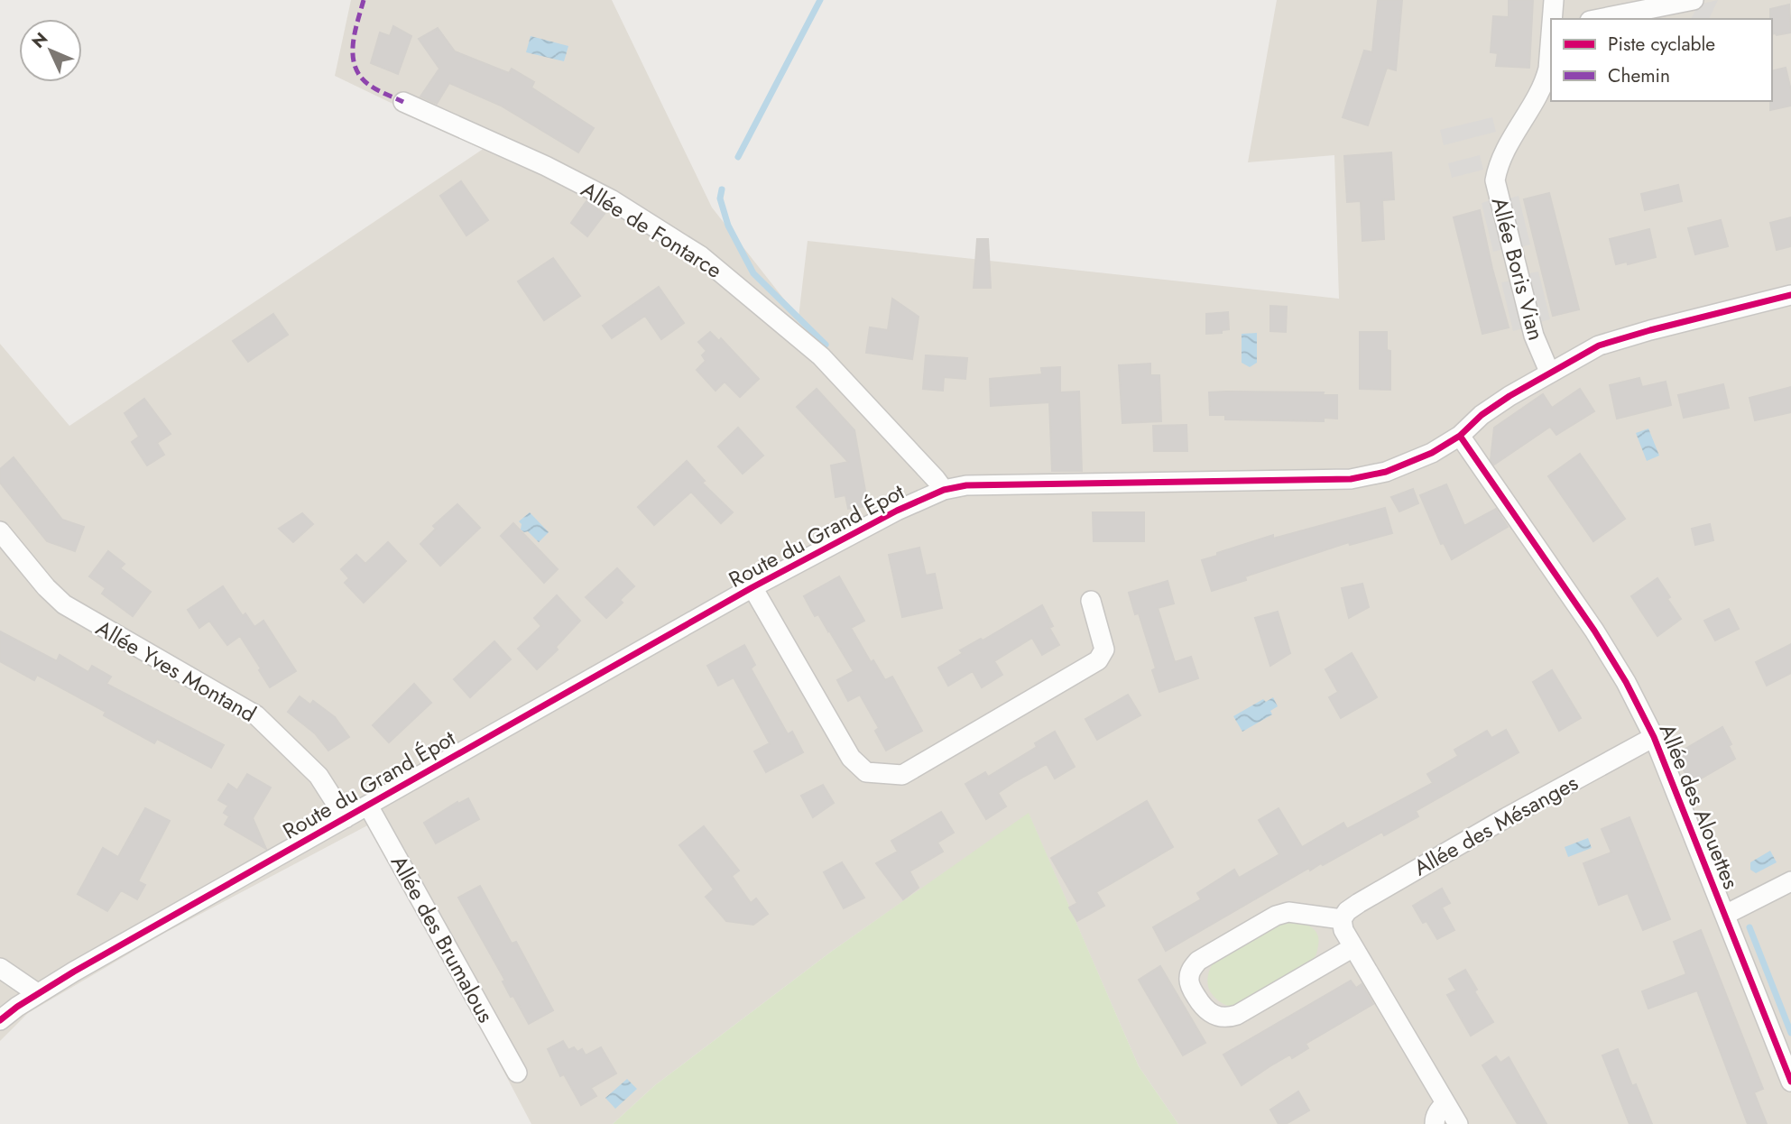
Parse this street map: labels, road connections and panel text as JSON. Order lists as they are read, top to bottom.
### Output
{
  "streets": {
    "street": [
      "Allée de Fontarce",
      "Allée Boris Vian",
      "Route du Grand Épot",
      "Allée Yves Montand",
      "Allée des Alouettes",
      "Allée des Mésanges",
      "Allée des Brumalous"
    ]
  },
  "crossings": [
    ["Allée de Fontarce", "Route du Grand Épot"],
    ["Allée Boris Vian", "Route du Grand Épot"],
    ["Route du Grand Épot", "Allée Yves Montand"],
    ["Route du Grand Épot", "Allée des Alouettes"],
    ["Route du Grand Épot", "Allée des Brumalous"],
    ["Allée des Alouettes", "Allée des Mésanges"]
  ],
  "legend": ["Piste cyclable", "Chemin"],
  "north": "top left"
}
